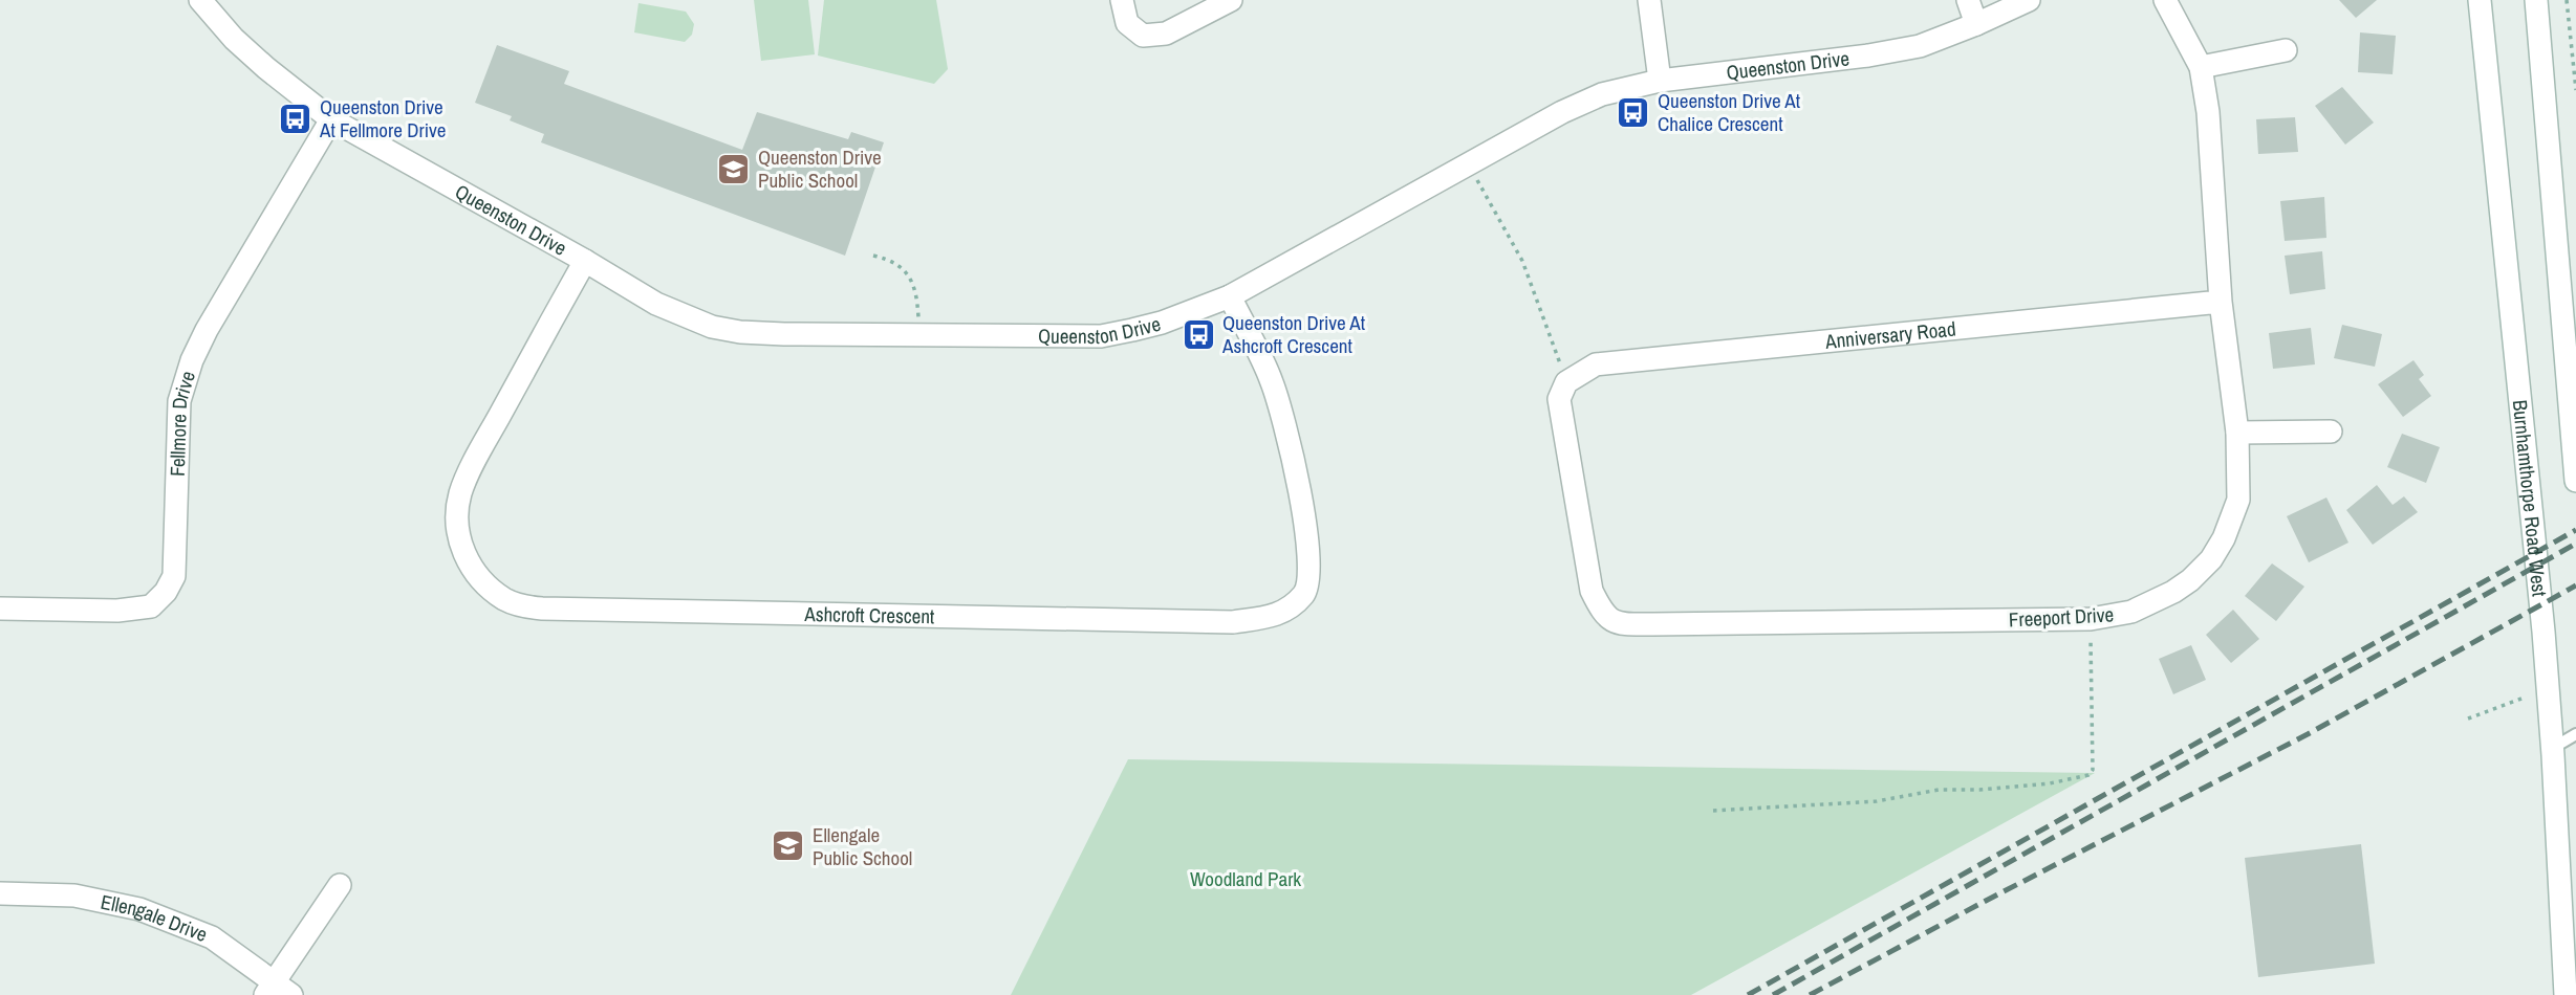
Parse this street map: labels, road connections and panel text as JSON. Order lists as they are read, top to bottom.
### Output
{
  "streets": {
    "street": [
      "Queenston Drive",
      "Anniversary Road",
      "Fellmore Drive",
      "Burnhamthorpe Road West",
      "Ashcroft Crescent",
      "Freeport Drive",
      "Ellengale Drive"
    ]
  },
  "crossings": [
    ["Queenston Drive", "Fellmore Drive"],
    ["Queenston Drive", "Ashcroft Crescent"],
    ["Anniversary Road", "Freeport Drive"]
  ],
  "parks": ["Woodland Park"],
  "places": {
    "bus stop": ["Queenston Drive At Chalice Crescent", "Queenston Drive At Fellmore Drive", "Queenston Drive At Ashcroft Crescent"],
    "school or university": ["Queenston Drive Public School", "Ellengale Public School"]
  }
}
